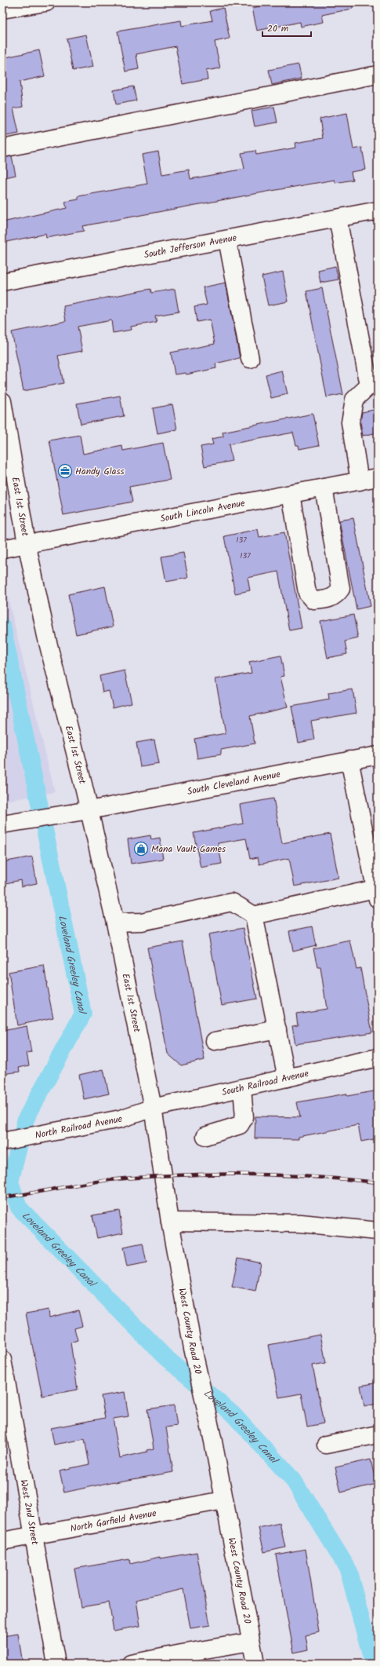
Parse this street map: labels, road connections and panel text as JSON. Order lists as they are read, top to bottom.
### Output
{
  "streets": {
    "main road": [
      "South Jefferson Avenue",
      "East 1st Street",
      "South Lincoln Avenue",
      "South Cleveland Avenue",
      "South Railroad Avenue",
      "North Railroad Avenue",
      "West County Road 20",
      "West 2nd Street",
      "North Garfield Avenue"
    ]
  },
  "crossings": [
    ["East 1st Street", "South Lincoln Avenue"],
    ["East 1st Street", "South Cleveland Avenue"],
    ["East 1st Street", "South Railroad Avenue"],
    ["East 1st Street", "North Railroad Avenue"],
    ["East 1st Street", "West County Road 20"],
    ["South Railroad Avenue", "North Railroad Avenue"],
    ["South Railroad Avenue", "West County Road 20"],
    ["North Railroad Avenue", "West County Road 20"],
    ["West County Road 20", "North Garfield Avenue"],
    ["West 2nd Street", "North Garfield Avenue"]
  ],
  "water": ["Loveland Greeley Canal"],
  "places": {
    "office": ["Handy Glass"],
    "shop": ["Mana Vault Games"]
  },
  "house_numbers": ["137", "137"],
  "scale_bar": "20 m"
}
